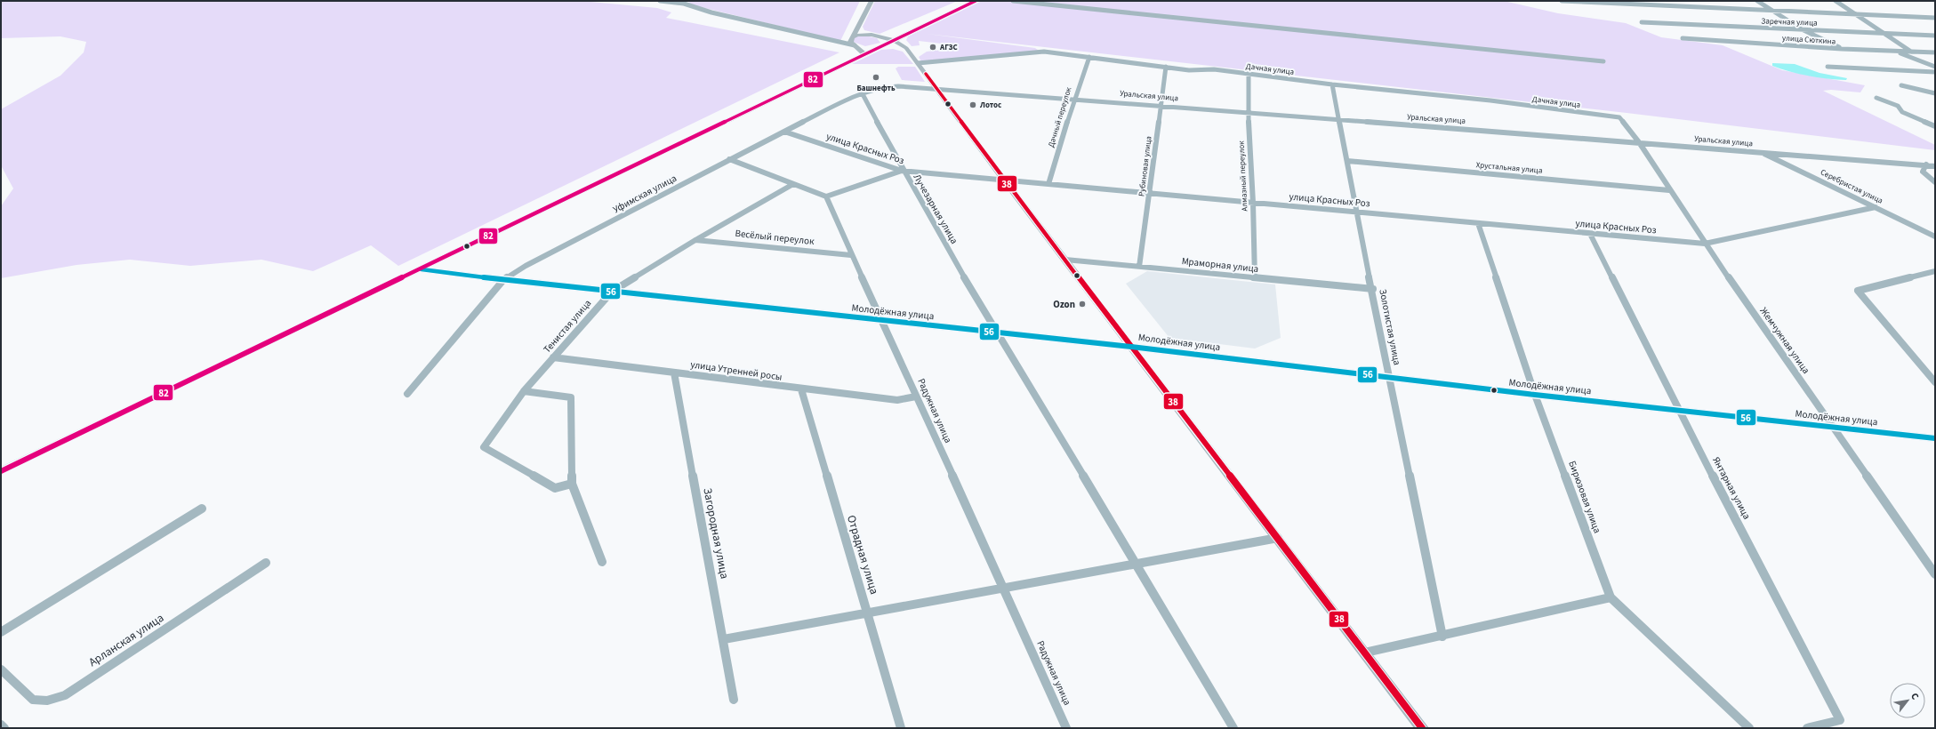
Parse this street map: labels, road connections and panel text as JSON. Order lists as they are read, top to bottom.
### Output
{
  "streets": {
    "street": [
      "Заречная улица",
      "улица Сюткина",
      "Дачная улица",
      "Уральская улица",
      "Дачный переулок",
      "улица Красных Роз",
      "Рубиновая улица",
      "Хрустальная улица",
      "Алмазный переулок",
      "Серебристая улица",
      "Уфимская улица",
      "Лучезарная улица",
      "Весёлый переулок",
      "Мраморная улица",
      "Молодёжная улица",
      "Тенистая улица",
      "Золотистая улица",
      "Жемчужная улица",
      "улица Утренней росы",
      "Радужная улица",
      "Янтарная улица",
      "Бирюзовая улица",
      "Загородная улица",
      "Отрадная улица",
      "Арланская улица"
    ]
  },
  "crossings": [
    ["Дачная улица", "Дачный переулок"],
    ["Дачная улица", "Рубиновая улица"],
    ["Дачная улица", "Алмазный переулок"],
    ["Дачная улица", "Золотистая улица"],
    ["Дачная улица", "Жемчужная улица"],
    ["Уральская улица", "Дачный переулок"],
    ["Уральская улица", "Рубиновая улица"],
    ["Уральская улица", "Алмазный переулок"],
    ["Уральская улица", "Серебристая улица"],
    ["Уральская улица", "Уфимская улица"],
    ["Уральская улица", "Золотистая улица"],
    ["Уральская улица", "Жемчужная улица"],
    ["Дачный переулок", "улица Красных Роз"],
    ["улица Красных Роз", "Рубиновая улица"],
    ["улица Красных Роз", "Алмазный переулок"],
    ["улица Красных Роз", "Серебристая улица"],
    ["улица Красных Роз", "Уфимская улица"],
    ["улица Красных Роз", "Лучезарная улица"],
    ["улица Красных Роз", "Золотистая улица"],
    ["улица Красных Роз", "Жемчужная улица"],
    ["улица Красных Роз", "Янтарная улица"],
    ["улица Красных Роз", "Бирюзовая улица"],
    ["Рубиновая улица", "Мраморная улица"],
    ["Хрустальная улица", "Золотистая улица"],
    ["Хрустальная улица", "Жемчужная улица"],
    ["Алмазный переулок", "Мраморная улица"],
    ["Уфимская улица", "Лучезарная улица"],
    ["Уфимская улица", "Молодёжная улица"],
    ["Лучезарная улица", "Молодёжная улица"],
    ["Весёлый переулок", "Тенистая улица"],
    ["Весёлый переулок", "Радужная улица"],
    ["Мраморная улица", "Золотистая улица"],
    ["Молодёжная улица", "Тенистая улица"],
    ["Молодёжная улица", "Золотистая улица"],
    ["Молодёжная улица", "Жемчужная улица"],
    ["Молодёжная улица", "Радужная улица"],
    ["Молодёжная улица", "Янтарная улица"],
    ["Молодёжная улица", "Бирюзовая улица"],
    ["Тенистая улица", "улица Утренней росы"],
    ["улица Утренней росы", "Радужная улица"],
    ["улица Утренней росы", "Загородная улица"],
    ["улица Утренней росы", "Отрадная улица"]
  ],
  "places": [
    "АГЗС",
    "Башнефть",
    "Лотос",
    "Ozon"
  ],
  "lines": ["transit line 82", "transit line 38", "transit line 56"],
  "north": "top right"
}
